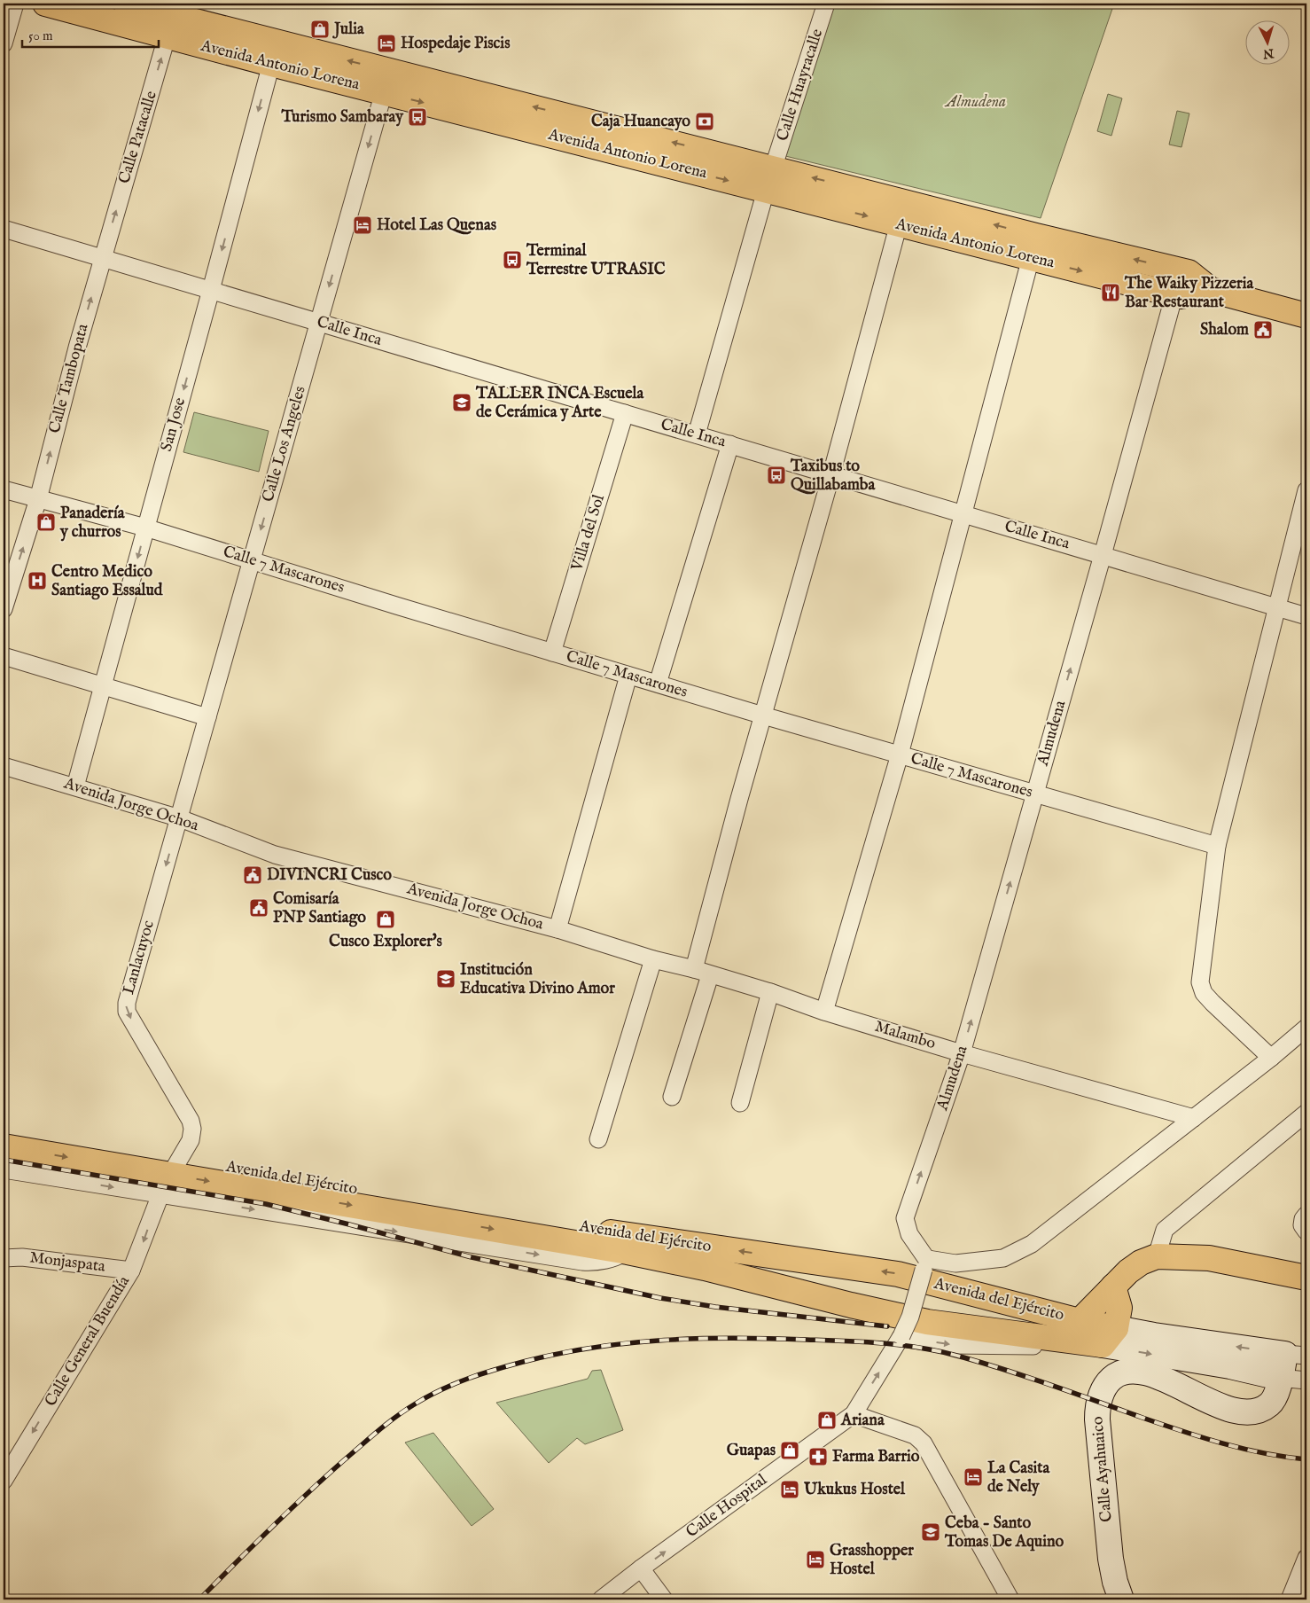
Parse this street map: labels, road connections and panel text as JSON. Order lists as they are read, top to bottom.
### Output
{
  "streets": {
    "main road": ["Avenida Antonio Lorena", "Avenida del Ejército", "Calle Ayahuaico"],
    "street": [
      "Calle Huayracalle",
      "Calle Patacalle",
      "Calle Inca",
      "Calle Tambopata",
      "San Jose",
      "Calle Los Angeles",
      "Villa del Sol",
      "Calle 7 Mascarones",
      "Almudena",
      "Avenida Jorge Ochoa",
      "Lanlacuyoc",
      "Malambo",
      "Monjaspata",
      "Calle General Buendía",
      "Calle Hospital"
    ]
  },
  "crossings": [
    ["Avenida Antonio Lorena", "Calle Huayracalle"],
    ["Avenida Antonio Lorena", "Calle Patacalle"],
    ["Avenida Antonio Lorena", "San Jose"],
    ["Avenida Antonio Lorena", "Calle Los Angeles"],
    ["Avenida Antonio Lorena", "Almudena"],
    ["Calle Huayracalle", "Calle Inca"],
    ["Calle Patacalle", "Calle Inca"],
    ["Calle Patacalle", "Calle Tambopata"],
    ["Calle Inca", "Calle Tambopata"],
    ["Calle Inca", "San Jose"],
    ["Calle Inca", "Calle Los Angeles"],
    ["Calle Inca", "Villa del Sol"],
    ["Calle Inca", "Almudena"],
    ["Calle Tambopata", "Calle 7 Mascarones"],
    ["San Jose", "Calle 7 Mascarones"],
    ["San Jose", "Avenida Jorge Ochoa"],
    ["Calle Los Angeles", "Calle 7 Mascarones"],
    ["Calle Los Angeles", "Avenida Jorge Ochoa"],
    ["Calle Los Angeles", "Lanlacuyoc"],
    ["Villa del Sol", "Calle 7 Mascarones"],
    ["Calle 7 Mascarones", "Almudena"],
    ["Almudena", "Malambo"],
    ["Avenida Jorge Ochoa", "Lanlacuyoc"],
    ["Avenida Jorge Ochoa", "Malambo"],
    ["Lanlacuyoc", "Avenida del Ejército"],
    ["Lanlacuyoc", "Calle General Buendía"],
    ["Avenida del Ejército", "Calle General Buendía"],
    ["Avenida del Ejército", "Calle Ayahuaico"],
    ["Monjaspata", "Calle General Buendía"]
  ],
  "one_way": [
    "Calle Patacalle",
    "Calle Tambopata",
    "San Jose",
    "Calle Los Angeles",
    "Lanlacuyoc",
    "Calle General Buendía",
    "Calle Hospital"
  ],
  "parks": ["Almudena"],
  "places": {
    "shop": [
      "Julia",
      "Panadería y churros",
      "Cusco Explorer's",
      "Ariana",
      "Guapas"
    ],
    "hotel": [
      "Hospedaje Piscis",
      "Hotel Las Quenas",
      "La Casita de Nely",
      "Ukukus Hostel",
      "Grasshopper Hostel"
    ],
    "bus stop": ["Turismo Sambaray", "Terminal Terrestre UTRASIC", "Taxibus to Quillabamba"],
    "bank": ["Caja Huancayo"],
    "restaurant": ["The Waiky Pizzeria Bar Restaurant"],
    "public building": ["Shalom", "DIVINCRI Cusco", "Comisaría PNP Santiago"],
    "school or university": ["TALLER INCA Escuela de Cerámica y Arte", "Institución Educativa Divino Amor", "Ceba - Santo Tomas De Aquino"],
    "hospital": ["Centro Medico Santiago Essalud"],
    "pharmacy": ["Farma Barrio"]
  },
  "scale_bar": "50 m",
  "north": "bottom"
}
